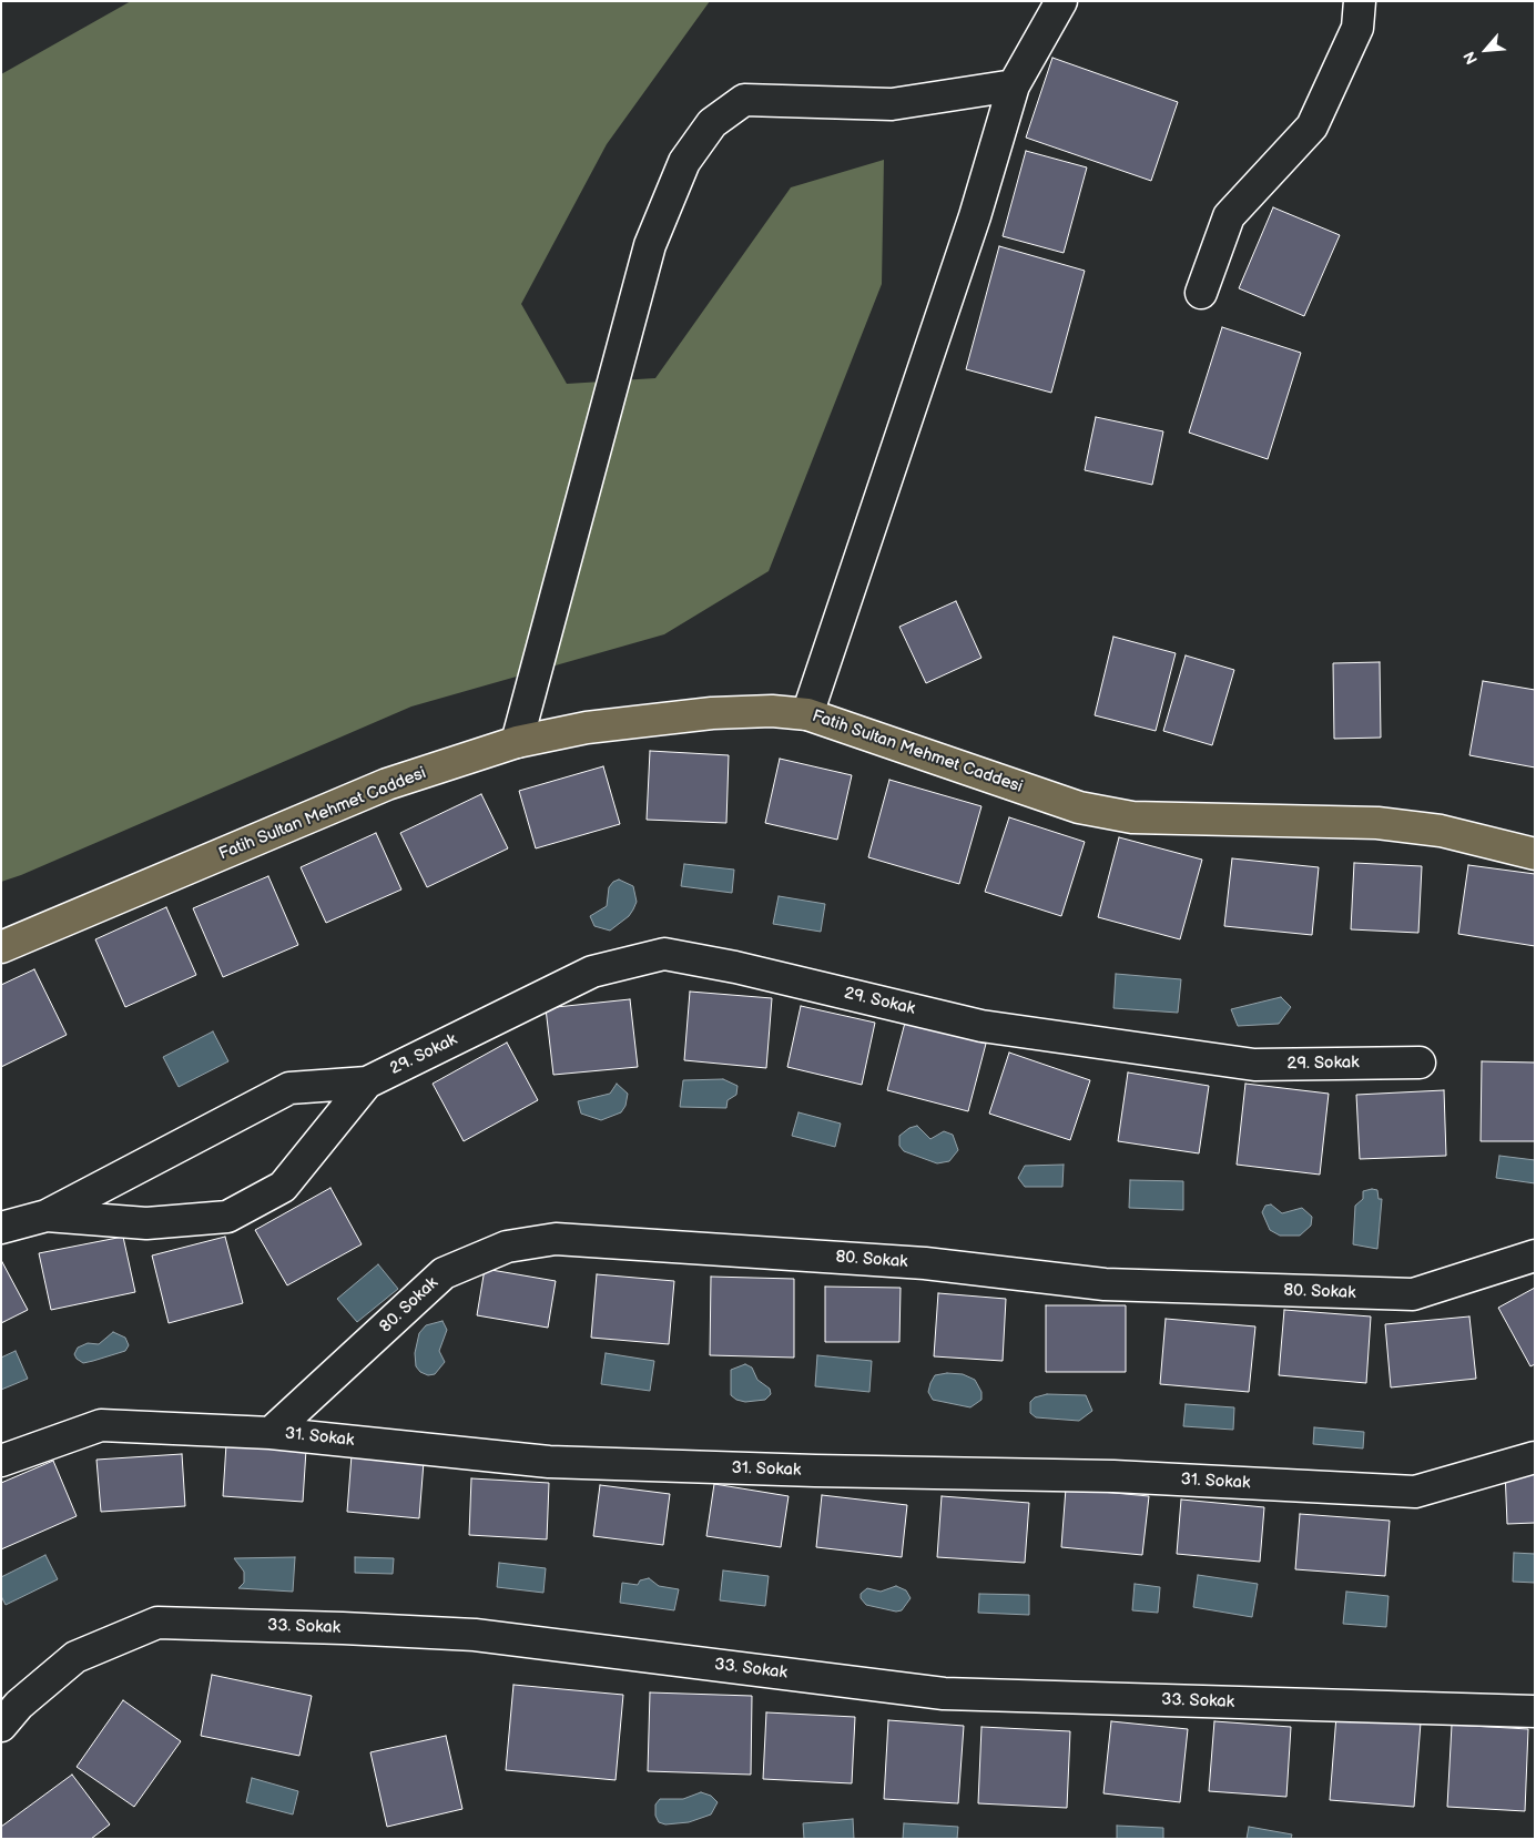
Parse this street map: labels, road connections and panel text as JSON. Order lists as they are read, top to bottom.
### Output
{
  "streets": {
    "main road": ["Fatih Sultan Mehmet Caddesi"],
    "street": [
      "29. Sokak",
      "80. Sokak",
      "31. Sokak",
      "33. Sokak"
    ]
  },
  "crossings": [
    ["80. Sokak", "31. Sokak"]
  ],
  "north": "bottom left"
}
